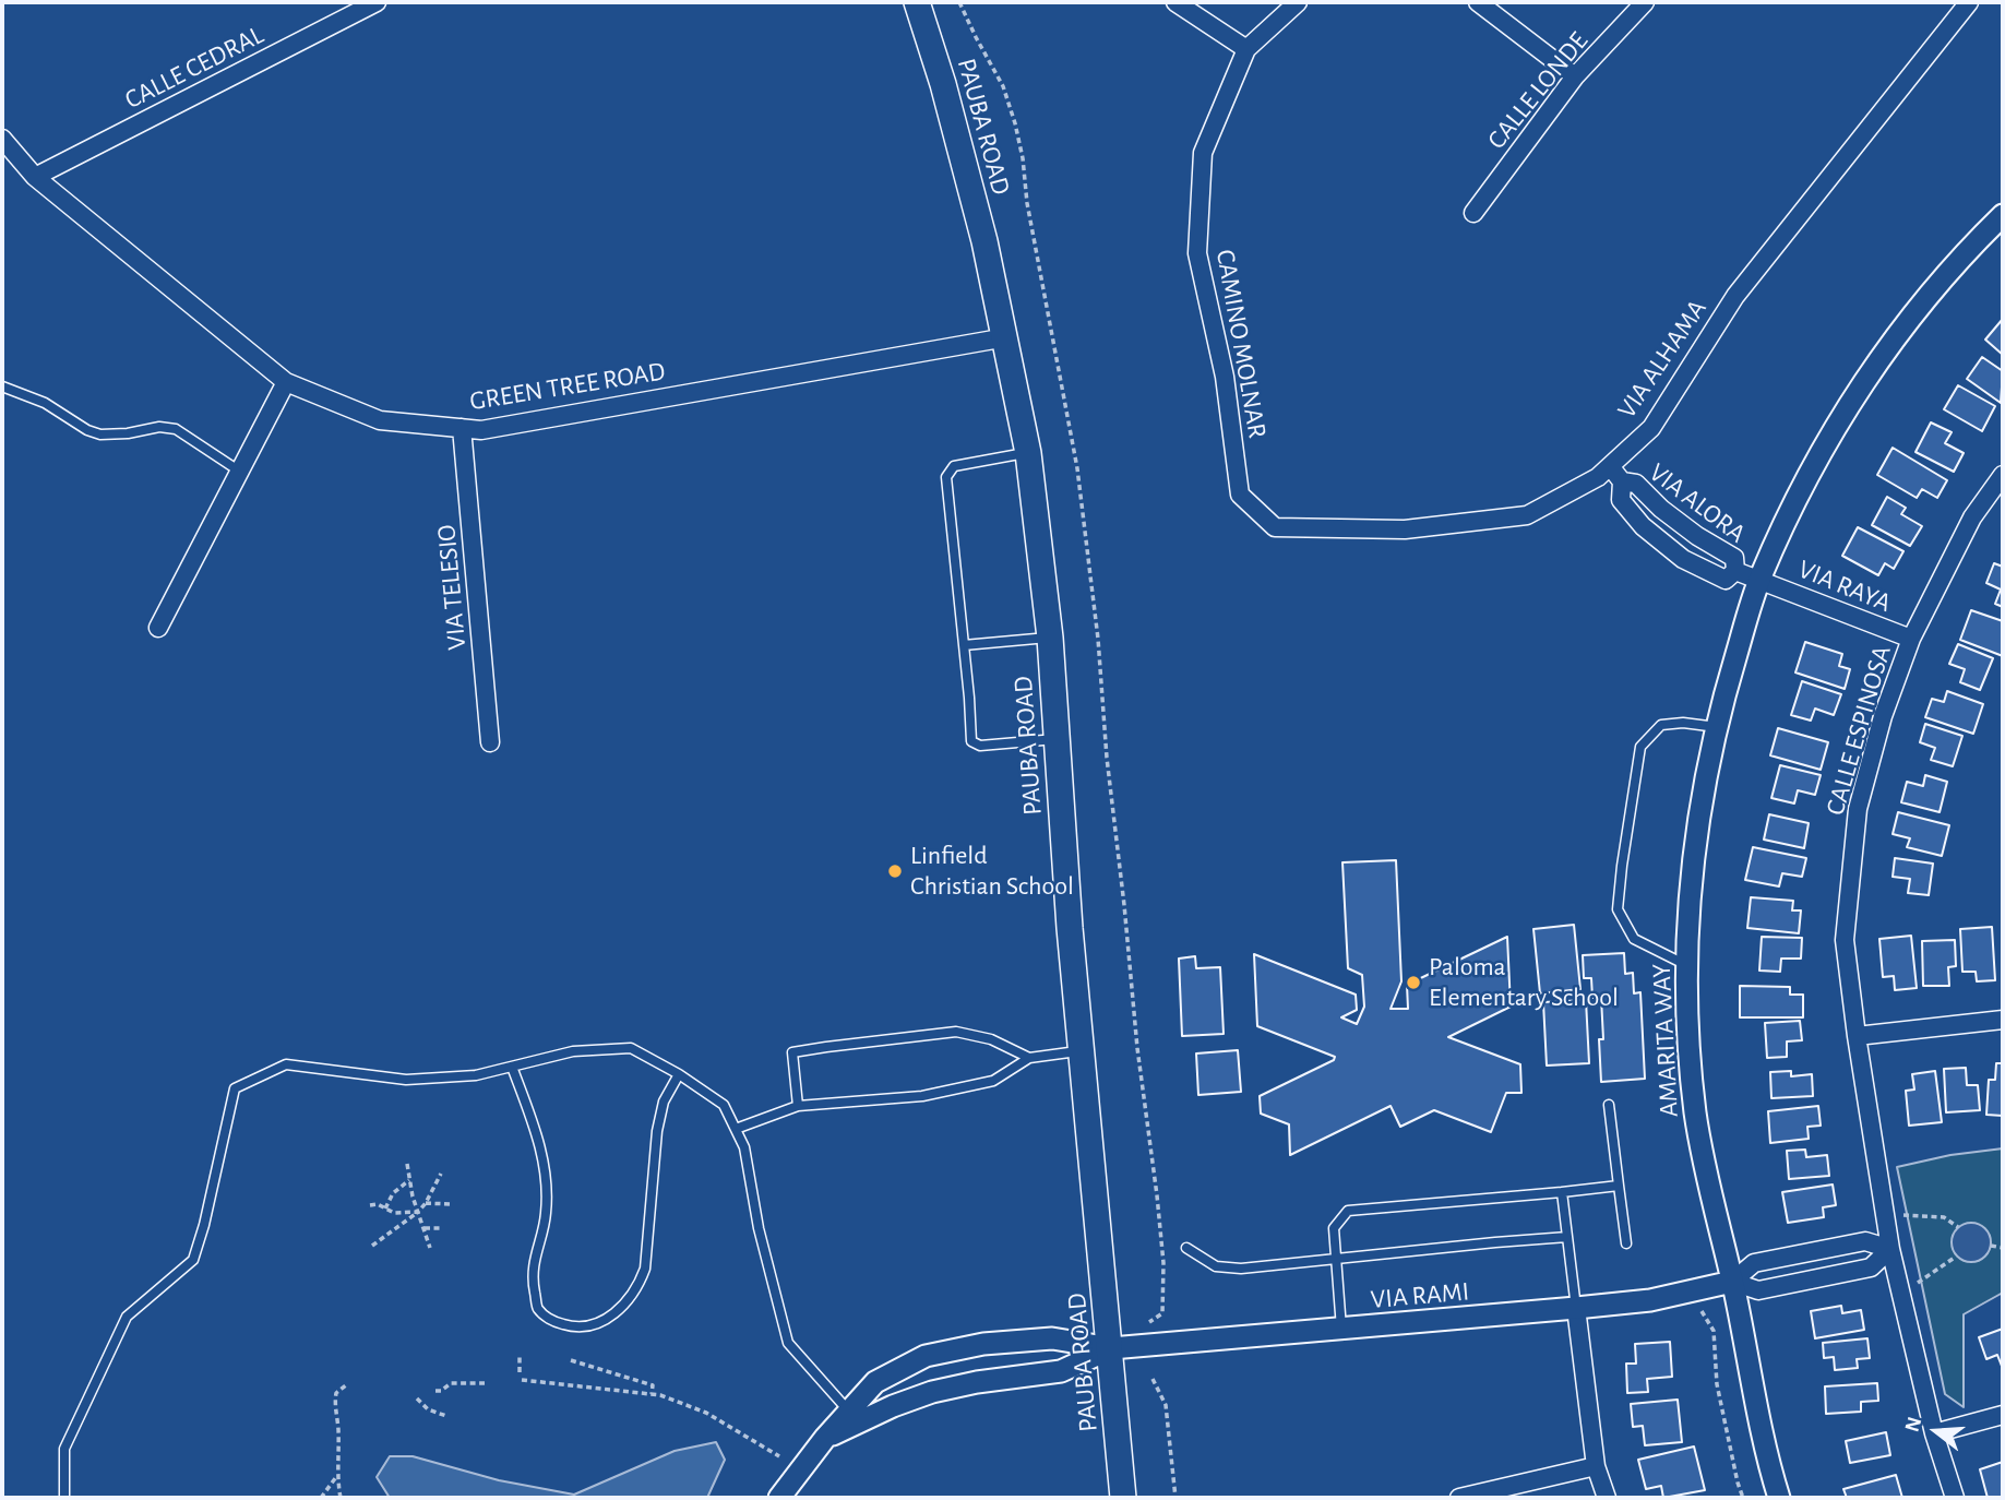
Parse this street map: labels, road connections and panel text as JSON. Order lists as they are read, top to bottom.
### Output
{
  "streets": {
    "main road": ["PAUBA ROAD"],
    "street": [
      "CALLE CEDRAL",
      "CALLE LONDE",
      "CAMINO MOLNAR",
      "VIA ALHAMA",
      "GREEN TREE ROAD",
      "VIA ALORA",
      "VIA RAYA",
      "VIA TELESIO",
      "CALLE ESPINOSA",
      "AMARITA WAY",
      "VIA RAMI"
    ]
  },
  "crossings": [
    ["CALLE CEDRAL", "GREEN TREE ROAD"],
    ["PAUBA ROAD", "GREEN TREE ROAD"],
    ["PAUBA ROAD", "VIA RAMI"],
    ["CAMINO MOLNAR", "VIA ALHAMA"],
    ["VIA ALHAMA", "VIA ALORA"],
    ["GREEN TREE ROAD", "VIA TELESIO"],
    ["VIA ALORA", "VIA RAYA"],
    ["VIA ALORA", "AMARITA WAY"],
    ["VIA RAYA", "CALLE ESPINOSA"],
    ["VIA RAYA", "AMARITA WAY"],
    ["CALLE ESPINOSA", "VIA RAMI"],
    ["AMARITA WAY", "VIA RAMI"]
  ],
  "places": ["Linfield Christian School", "Paloma Elementary School"],
  "north": "left"
}
